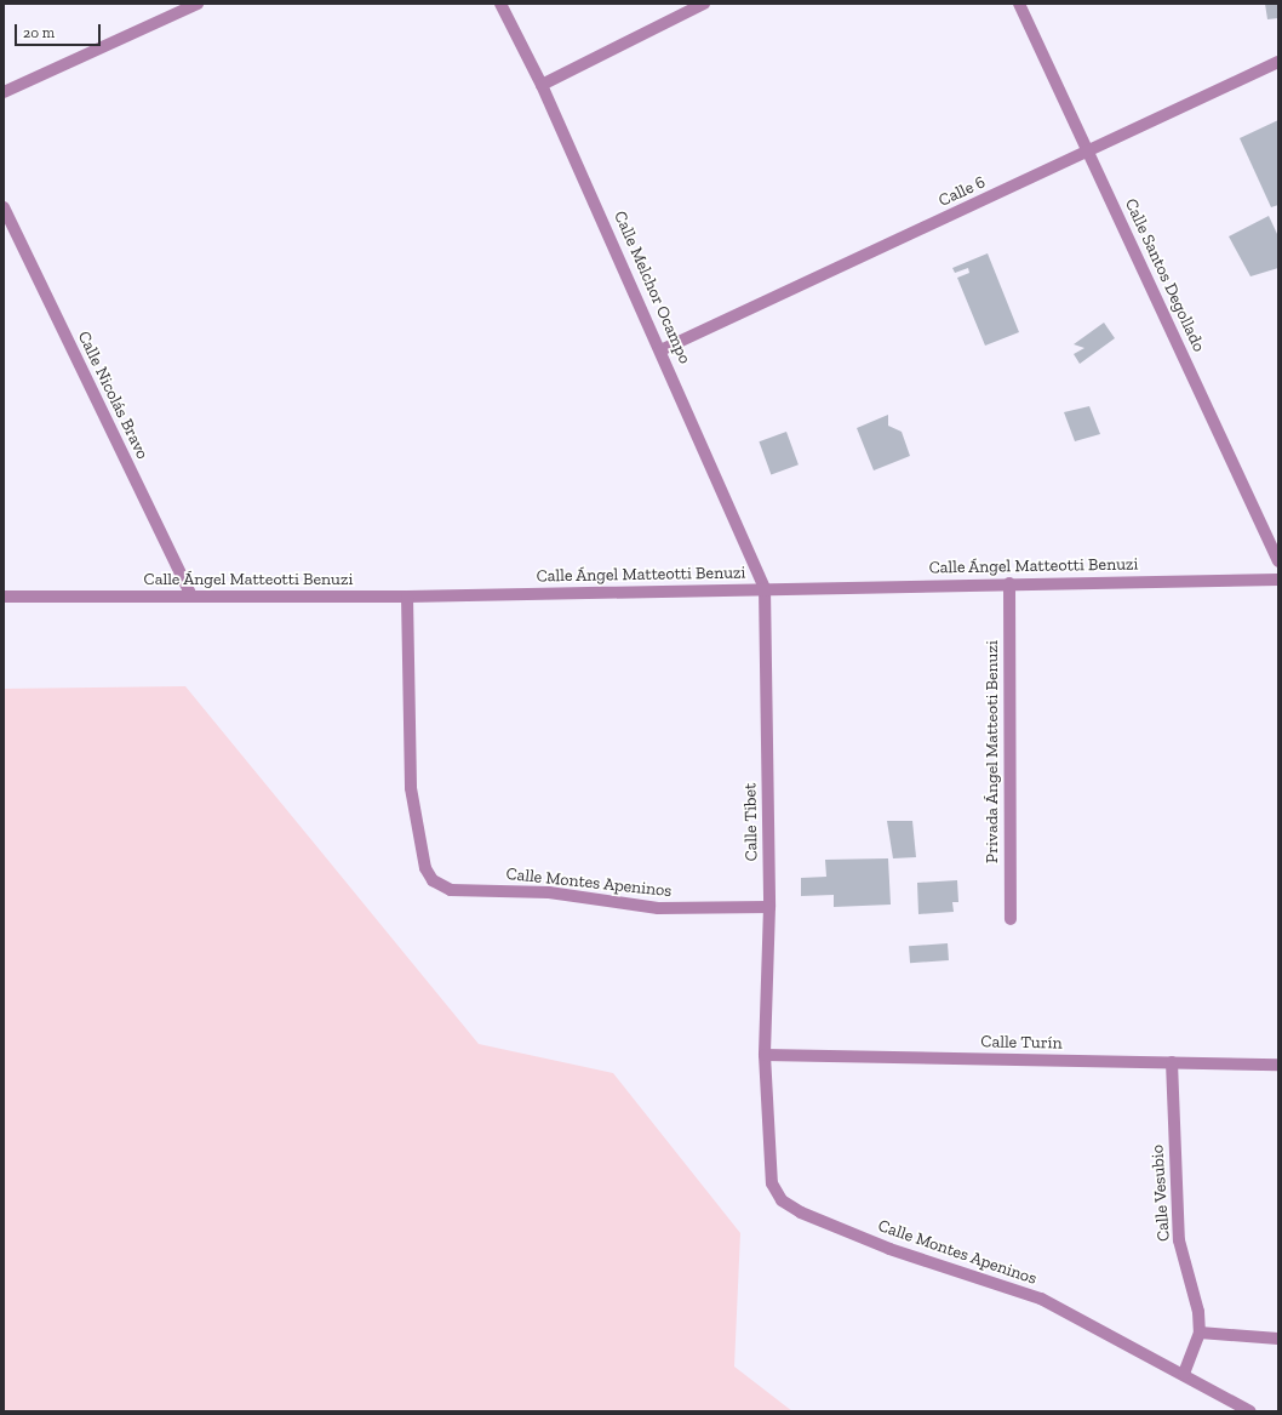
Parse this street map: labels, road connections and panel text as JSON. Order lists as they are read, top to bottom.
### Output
{
  "streets": {
    "street": [
      "Calle 6",
      "Calle Santos Degollado",
      "Calle Melchor Ocampo",
      "Calle Nicolás Bravo",
      "Calle Ángel Matteotti Benuzi",
      "Privada Ángel Matteoti Benuzi",
      "Calle Tibet",
      "Calle Montes Apeninos",
      "Calle Turín",
      "Calle Vesubio"
    ]
  },
  "crossings": [
    ["Calle 6", "Calle Santos Degollado"],
    ["Calle 6", "Calle Melchor Ocampo"],
    ["Calle Melchor Ocampo", "Calle Ángel Matteotti Benuzi"],
    ["Calle Melchor Ocampo", "Calle Tibet"],
    ["Calle Nicolás Bravo", "Calle Ángel Matteotti Benuzi"],
    ["Calle Ángel Matteotti Benuzi", "Privada Ángel Matteoti Benuzi"],
    ["Calle Ángel Matteotti Benuzi", "Calle Tibet"],
    ["Calle Ángel Matteotti Benuzi", "Calle Montes Apeninos"],
    ["Calle Tibet", "Calle Montes Apeninos"],
    ["Calle Tibet", "Calle Turín"],
    ["Calle Montes Apeninos", "Calle Turín"],
    ["Calle Montes Apeninos", "Calle Vesubio"],
    ["Calle Turín", "Calle Vesubio"]
  ],
  "scale_bar": "20 m"
}
